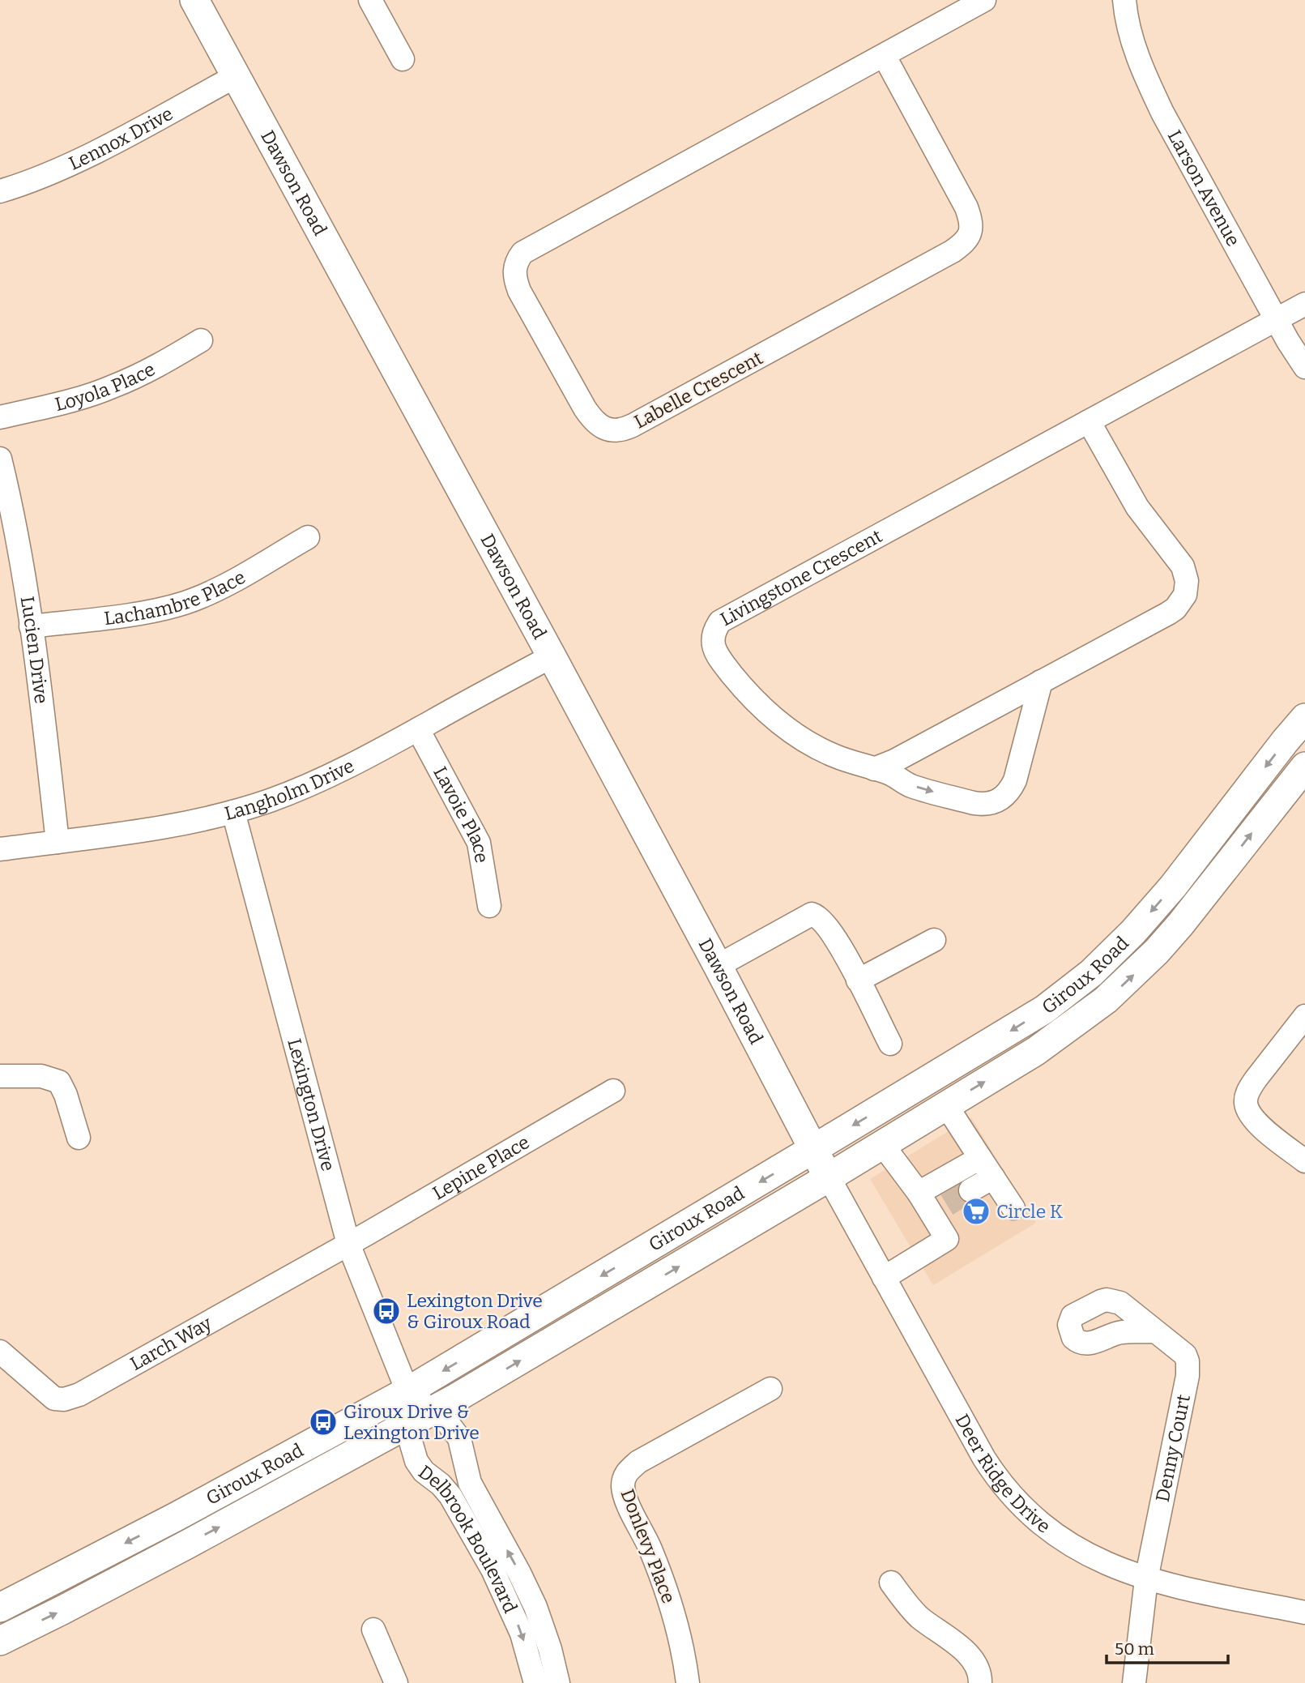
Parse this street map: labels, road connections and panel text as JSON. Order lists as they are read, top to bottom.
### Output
{
  "streets": {
    "main road": ["Dawson Road", "Giroux Road"],
    "street": [
      "Lennox Drive",
      "Larson Avenue",
      "Loyola Place",
      "Labelle Crescent",
      "Livingstone Crescent",
      "Lachambre Place",
      "Lucien Drive",
      "Langholm Drive",
      "Lavoie Place",
      "Lexington Drive",
      "Lepine Place",
      "Larch Way",
      "Denny Court",
      "Deer Ridge Drive",
      "Delbrook Boulevard",
      "Donlevy Place"
    ]
  },
  "crossings": [
    ["Lennox Drive", "Dawson Road"],
    ["Dawson Road", "Langholm Drive"],
    ["Dawson Road", "Giroux Road"],
    ["Dawson Road", "Deer Ridge Drive"],
    ["Larson Avenue", "Livingstone Crescent"],
    ["Lachambre Place", "Lucien Drive"],
    ["Lucien Drive", "Langholm Drive"],
    ["Langholm Drive", "Lavoie Place"],
    ["Langholm Drive", "Lexington Drive"],
    ["Giroux Road", "Lexington Drive"],
    ["Giroux Road", "Deer Ridge Drive"],
    ["Giroux Road", "Delbrook Boulevard"],
    ["Lexington Drive", "Lepine Place"],
    ["Lexington Drive", "Larch Way"],
    ["Lexington Drive", "Delbrook Boulevard"],
    ["Lepine Place", "Larch Way"],
    ["Denny Court", "Deer Ridge Drive"]
  ],
  "places": {
    "supermarket": ["Circle K"],
    "bus stop": ["Lexington Drive & Giroux Road", "Giroux Drive & Lexington Drive"]
  },
  "scale_bar": "50 m"
}
